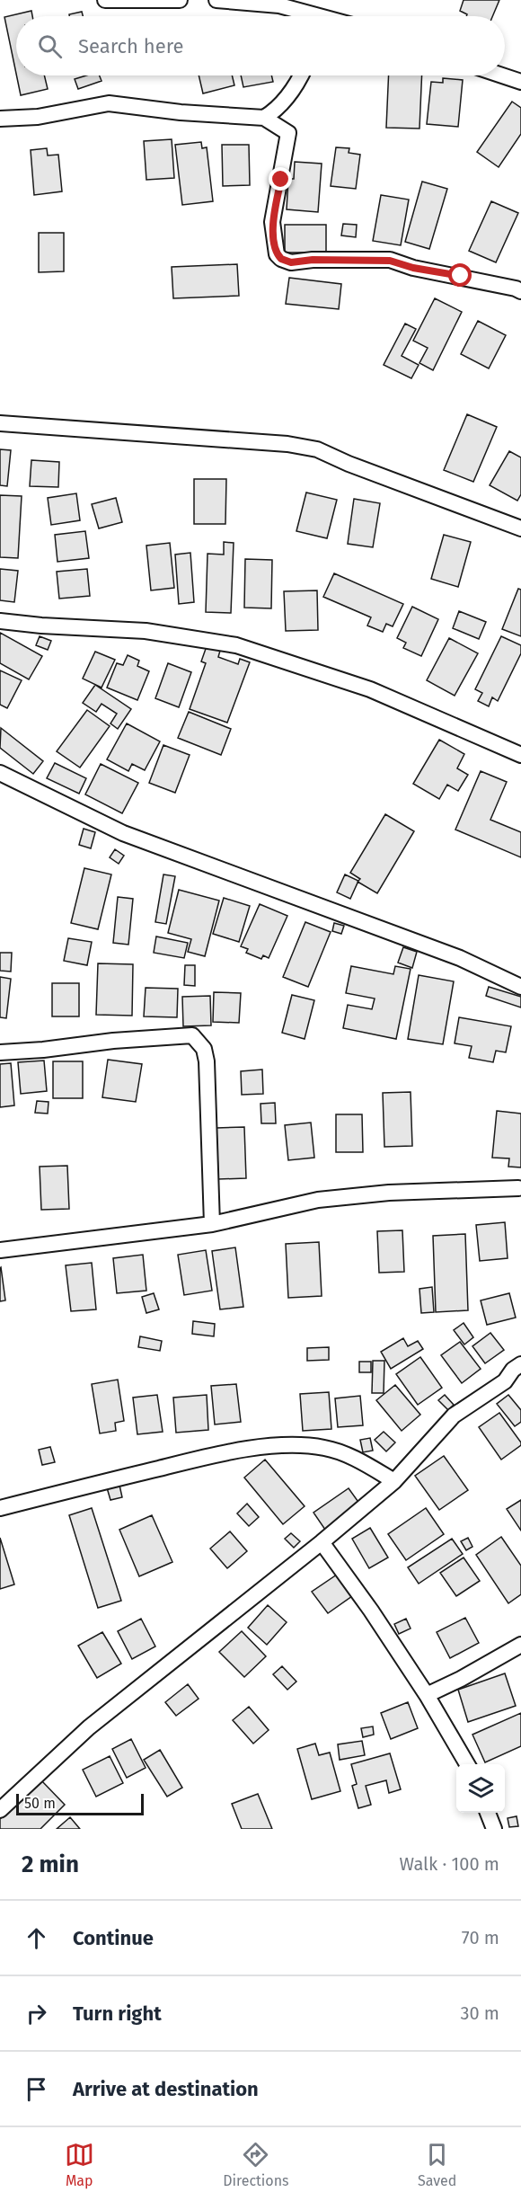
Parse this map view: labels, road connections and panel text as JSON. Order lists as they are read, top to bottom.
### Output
{
  "scale_bar": "50 m",
  "page": {
    "search": "Search here",
    "scale": "50 m",
    "heading": ["2 min", "Walk · 100 m"],
    "list": [
      ["Continue", "70 m"],
      ["Turn right", "30 m"],
      "Arrive at destination"
    ],
    "nav": ["Map", "Directions", "Saved"]
  }
}
